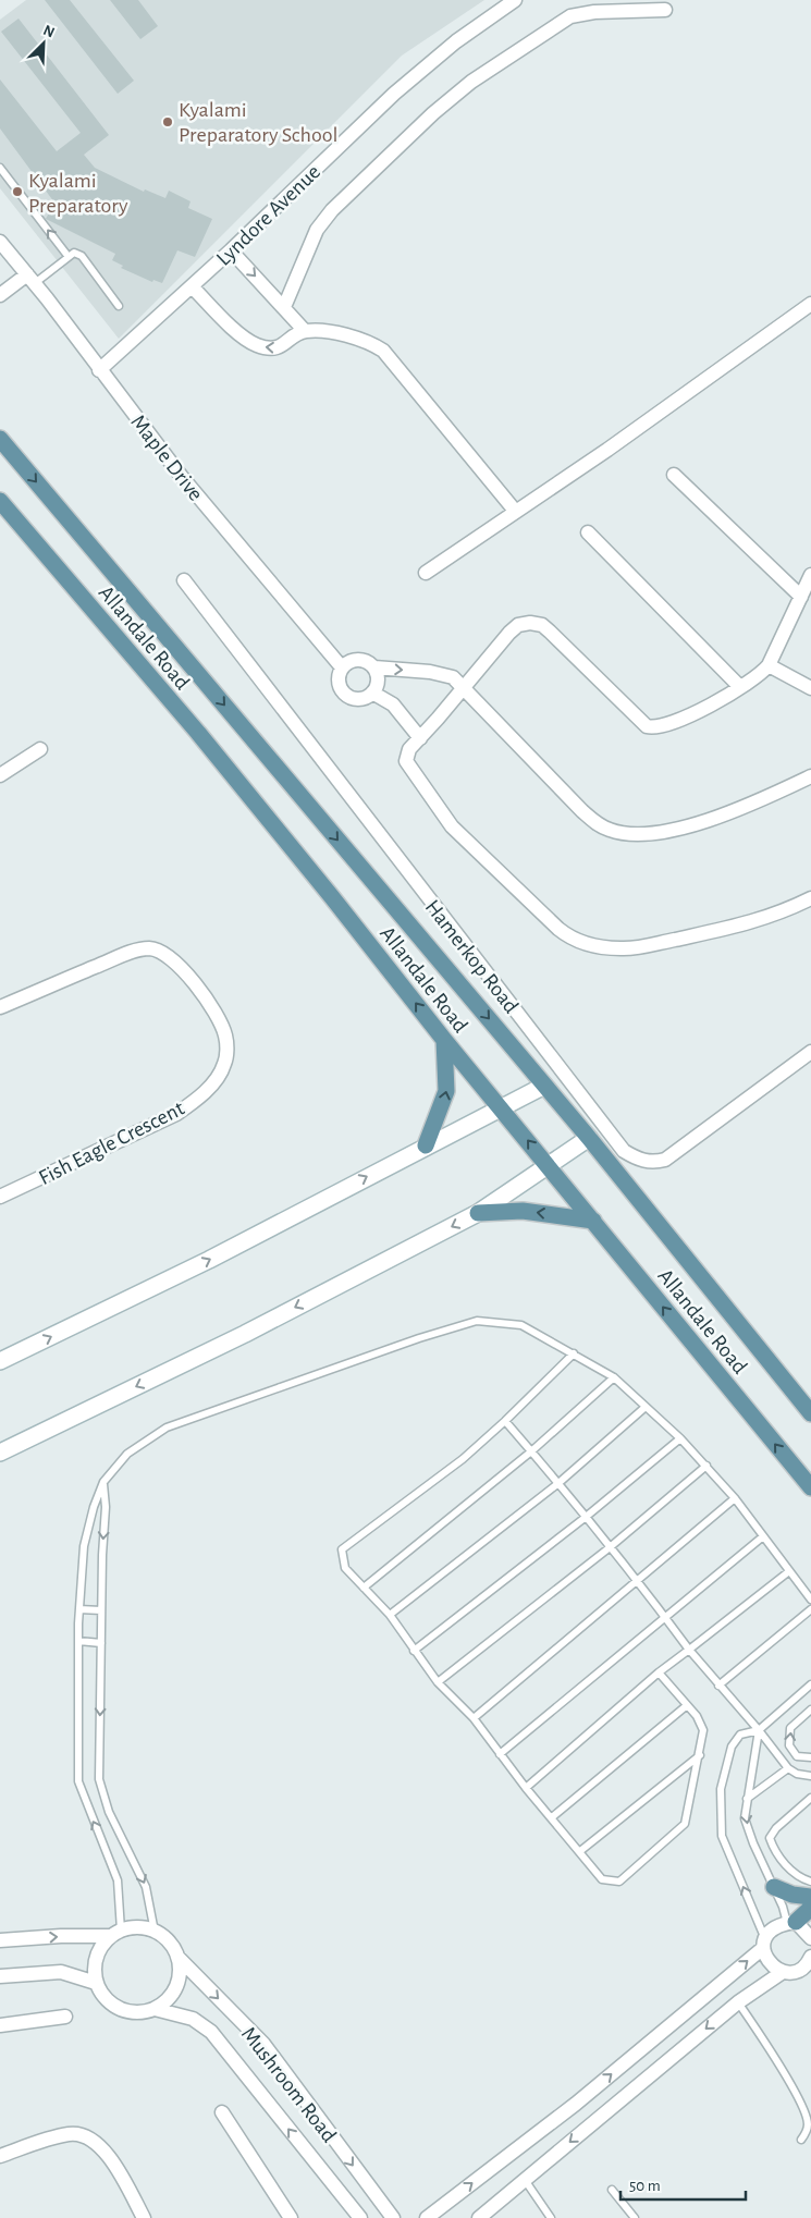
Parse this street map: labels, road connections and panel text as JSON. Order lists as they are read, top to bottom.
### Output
{
  "streets": {
    "main road": ["Allandale Road"],
    "street": [
      "Lyndore Avenue",
      "Maple Drive",
      "Hamerkop Road",
      "Fish Eagle Crescent",
      "Mushroom Road"
    ]
  },
  "crossings": [
    ["Lyndore Avenue", "Maple Drive"]
  ],
  "places": ["Kyalami Preparatory School", "Kyalami Preparatory"],
  "scale_bar": "50 m",
  "north": "top right"
}
